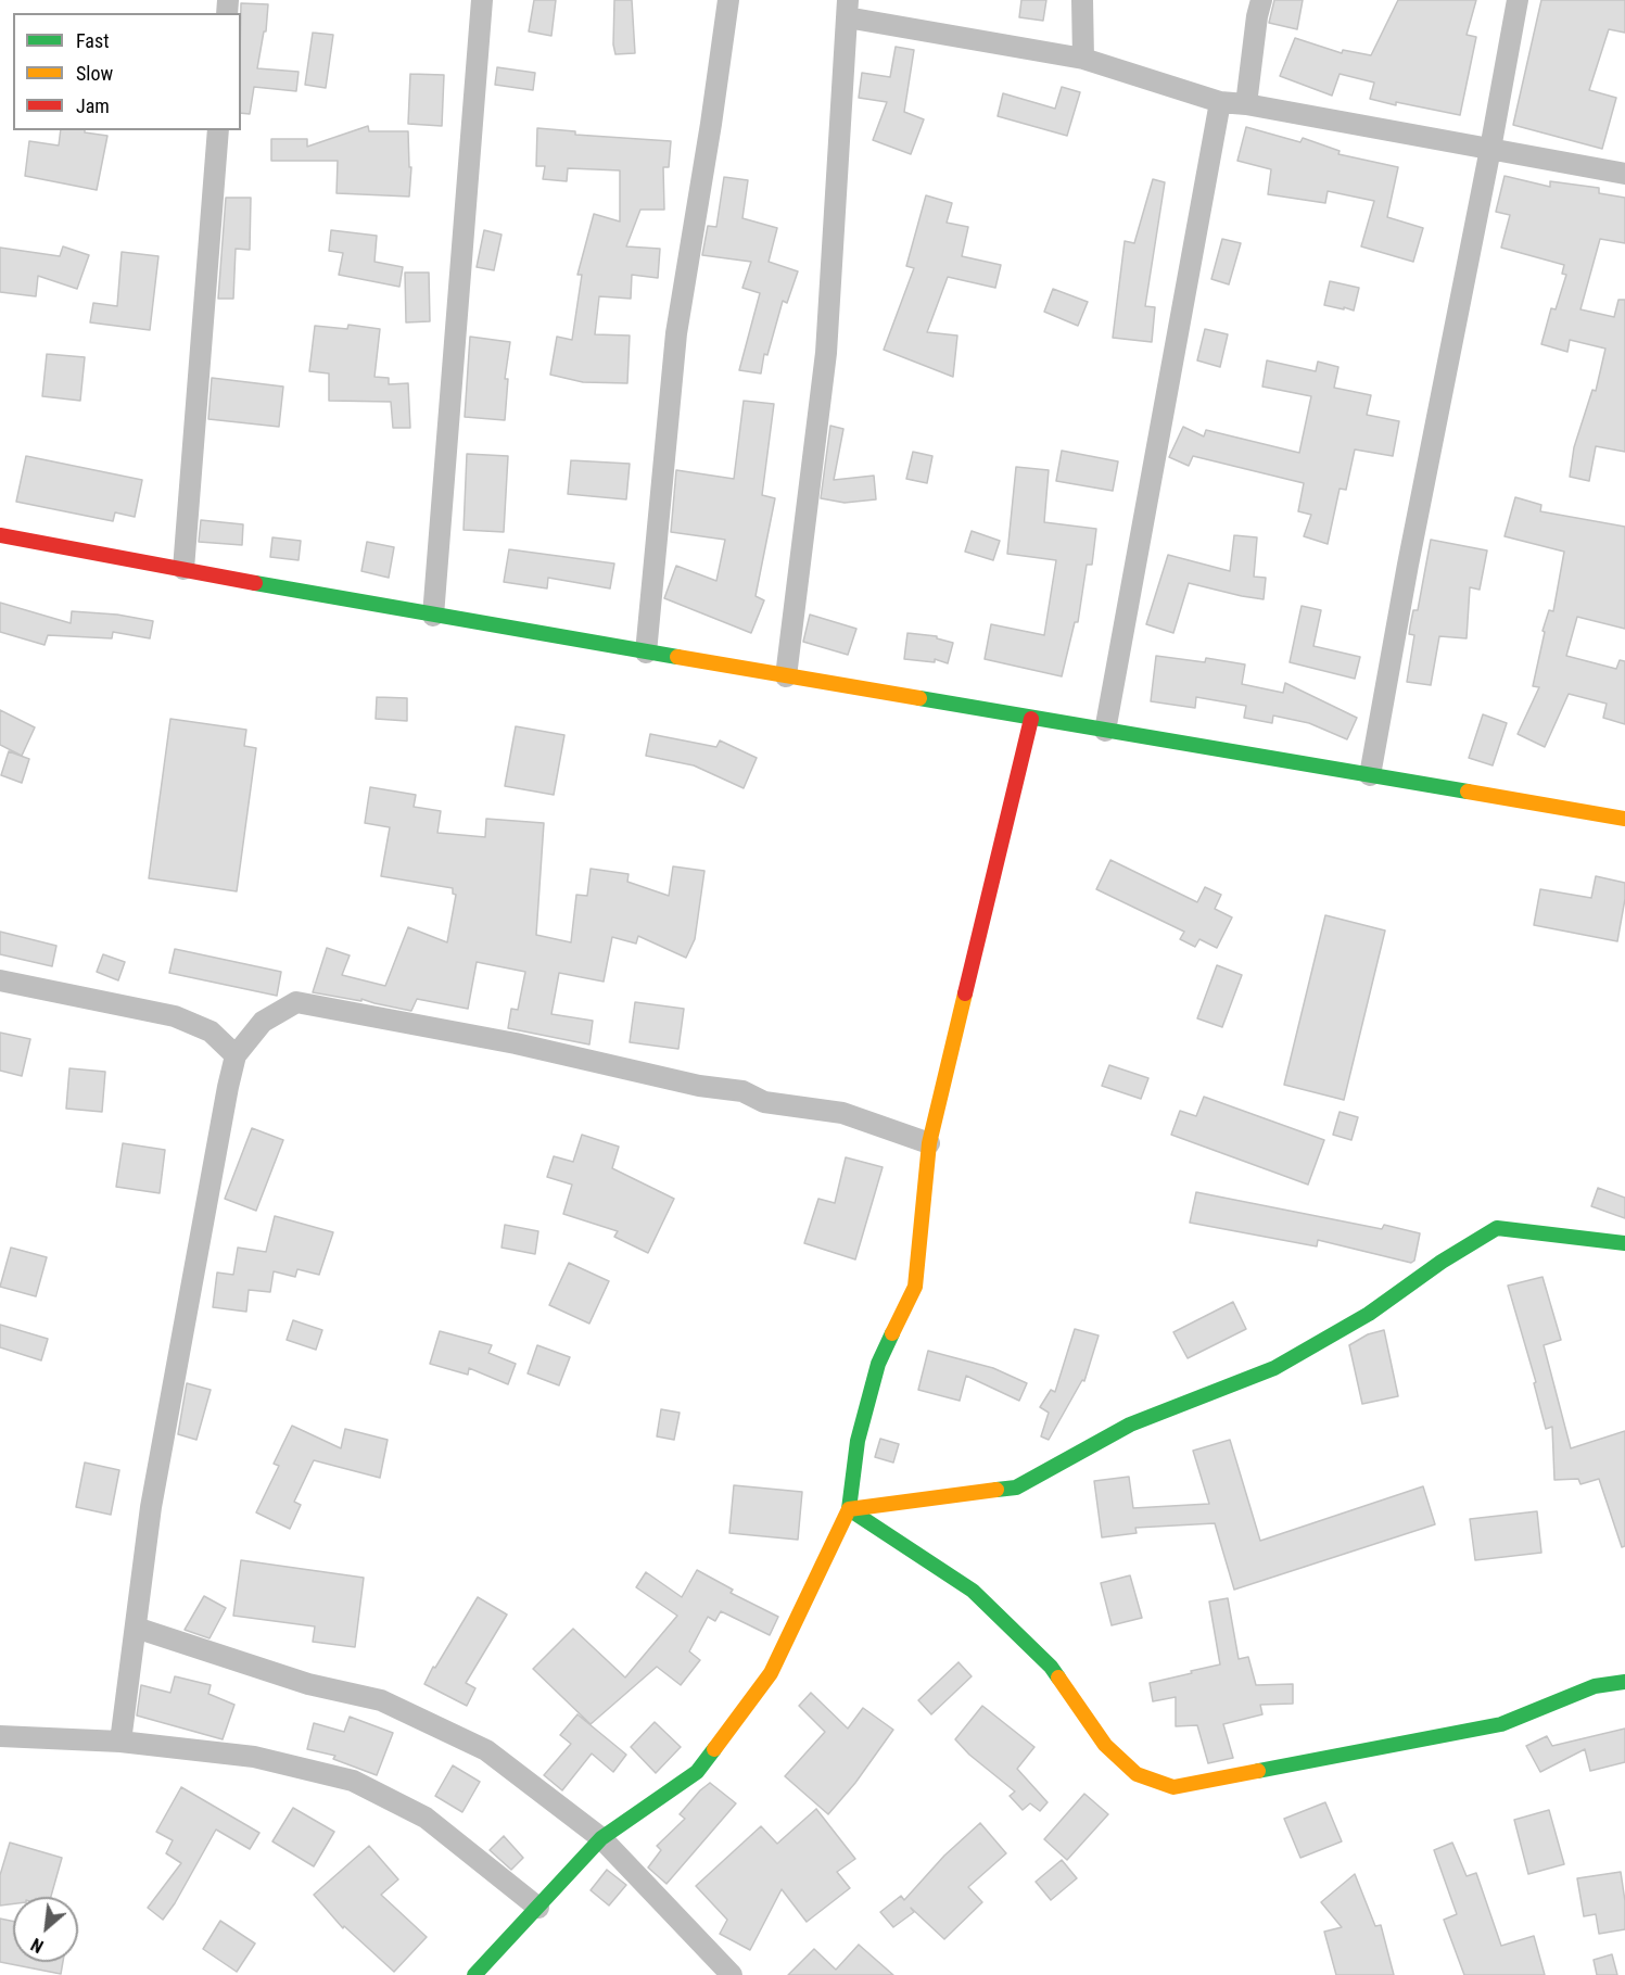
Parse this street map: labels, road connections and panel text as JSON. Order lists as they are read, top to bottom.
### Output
{
  "legend": ["Fast", "Slow", "Jam"],
  "north": "bottom left"
}
